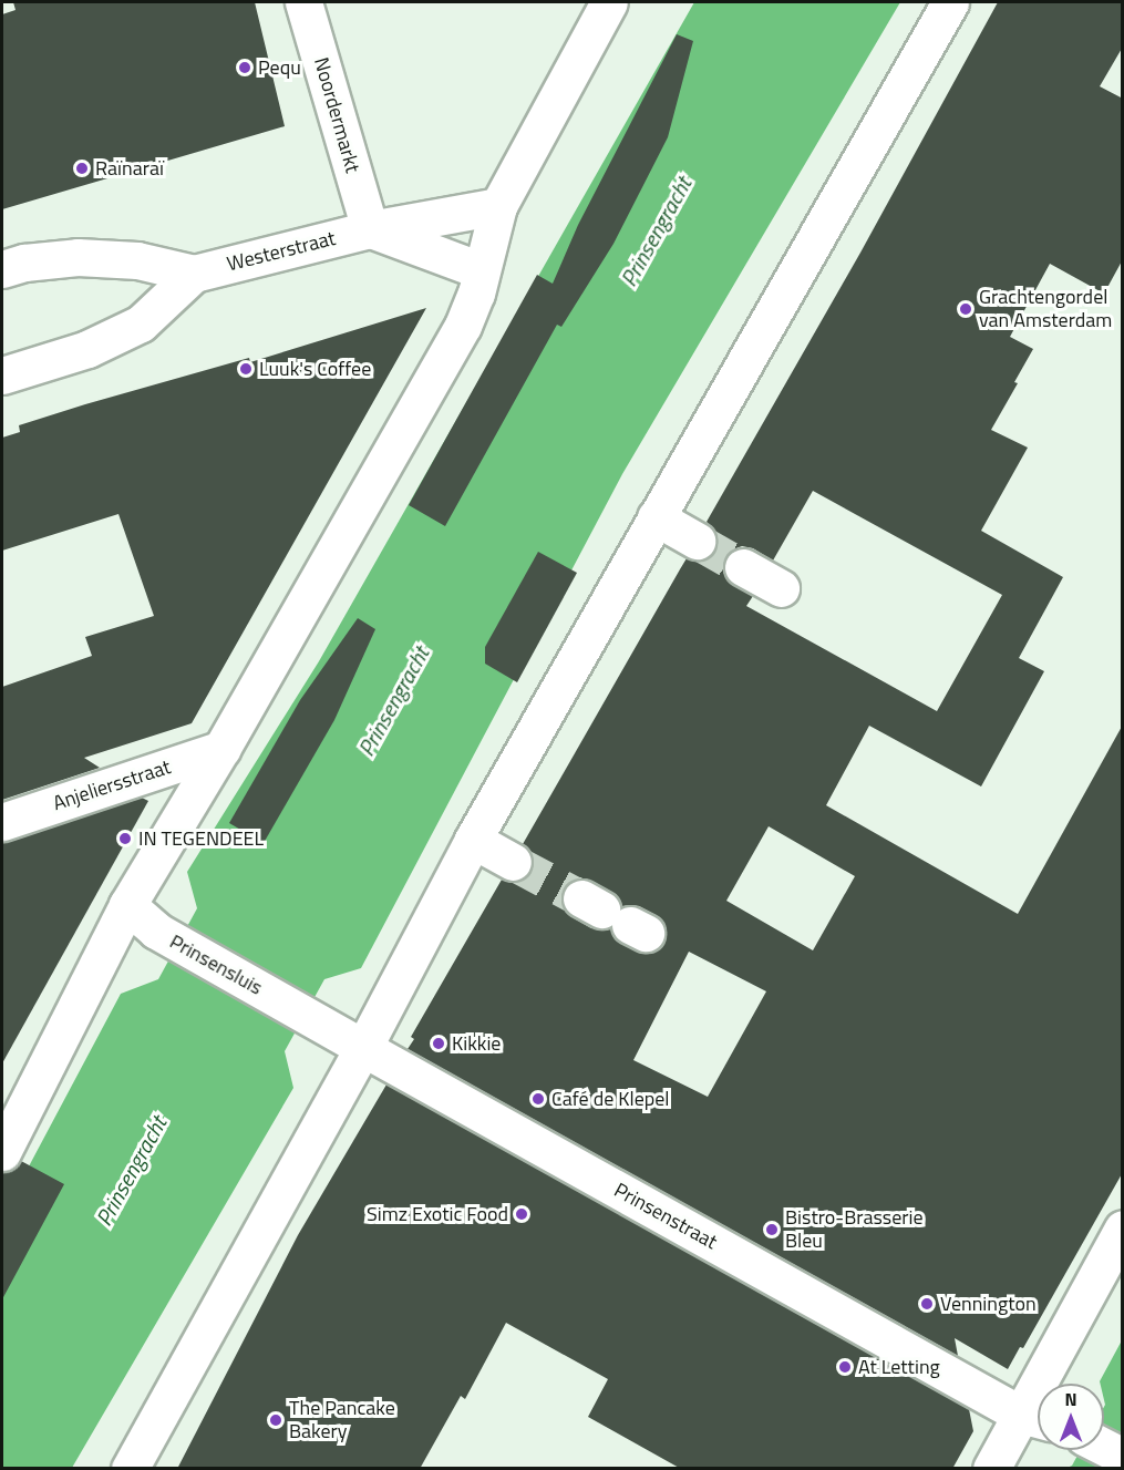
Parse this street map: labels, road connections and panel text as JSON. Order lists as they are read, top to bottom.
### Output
{
  "streets": {
    "street": [
      "Noordermarkt",
      "Westerstraat",
      "Anjeliersstraat",
      "Prinsensluis",
      "Prinsenstraat"
    ]
  },
  "crossings": [
    ["Noordermarkt", "Westerstraat"],
    ["Prinsensluis", "Prinsenstraat"]
  ],
  "water": ["Prinsengracht"],
  "places": [
    "Pequ",
    "Raïnaraï",
    "Grachtengordel van Amsterdam",
    "Luuk's Coffee",
    "IN TEGENDEEL",
    "Kikkie",
    "Café de Klepel",
    "Simz Exotic Food",
    "Bistro-Brasserie Bleu",
    "Vennington",
    "At Letting",
    "The Pancake Bakery"
  ],
  "north": "top"
}
